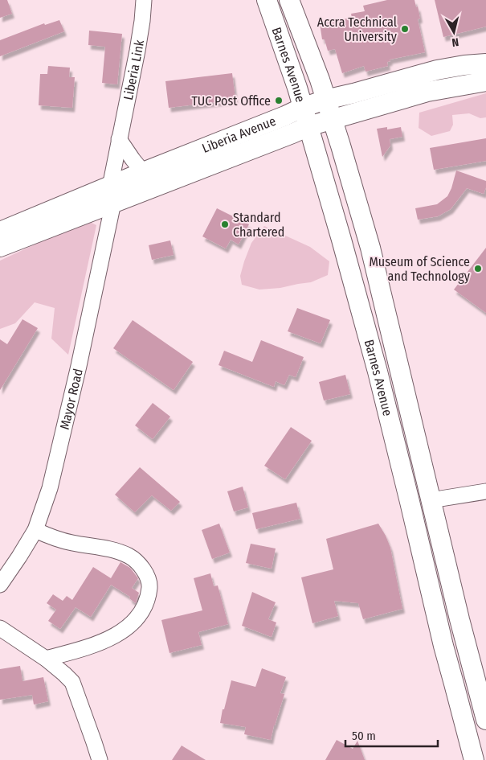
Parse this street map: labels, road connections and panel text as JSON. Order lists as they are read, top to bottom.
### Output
{
  "streets": {
    "main road": ["Barnes Avenue", "Liberia Avenue"],
    "street": ["Liberia Link", "Mayor Road"]
  },
  "crossings": [
    ["Barnes Avenue", "Liberia Avenue"],
    ["Liberia Link", "Liberia Avenue"],
    ["Liberia Link", "Mayor Road"],
    ["Liberia Avenue", "Mayor Road"]
  ],
  "places": [
    "Accra Technical University",
    "TUC Post Office",
    "Standard Chartered",
    "Museum of Science and Technology"
  ],
  "scale_bar": "50 m",
  "north": "bottom"
}
